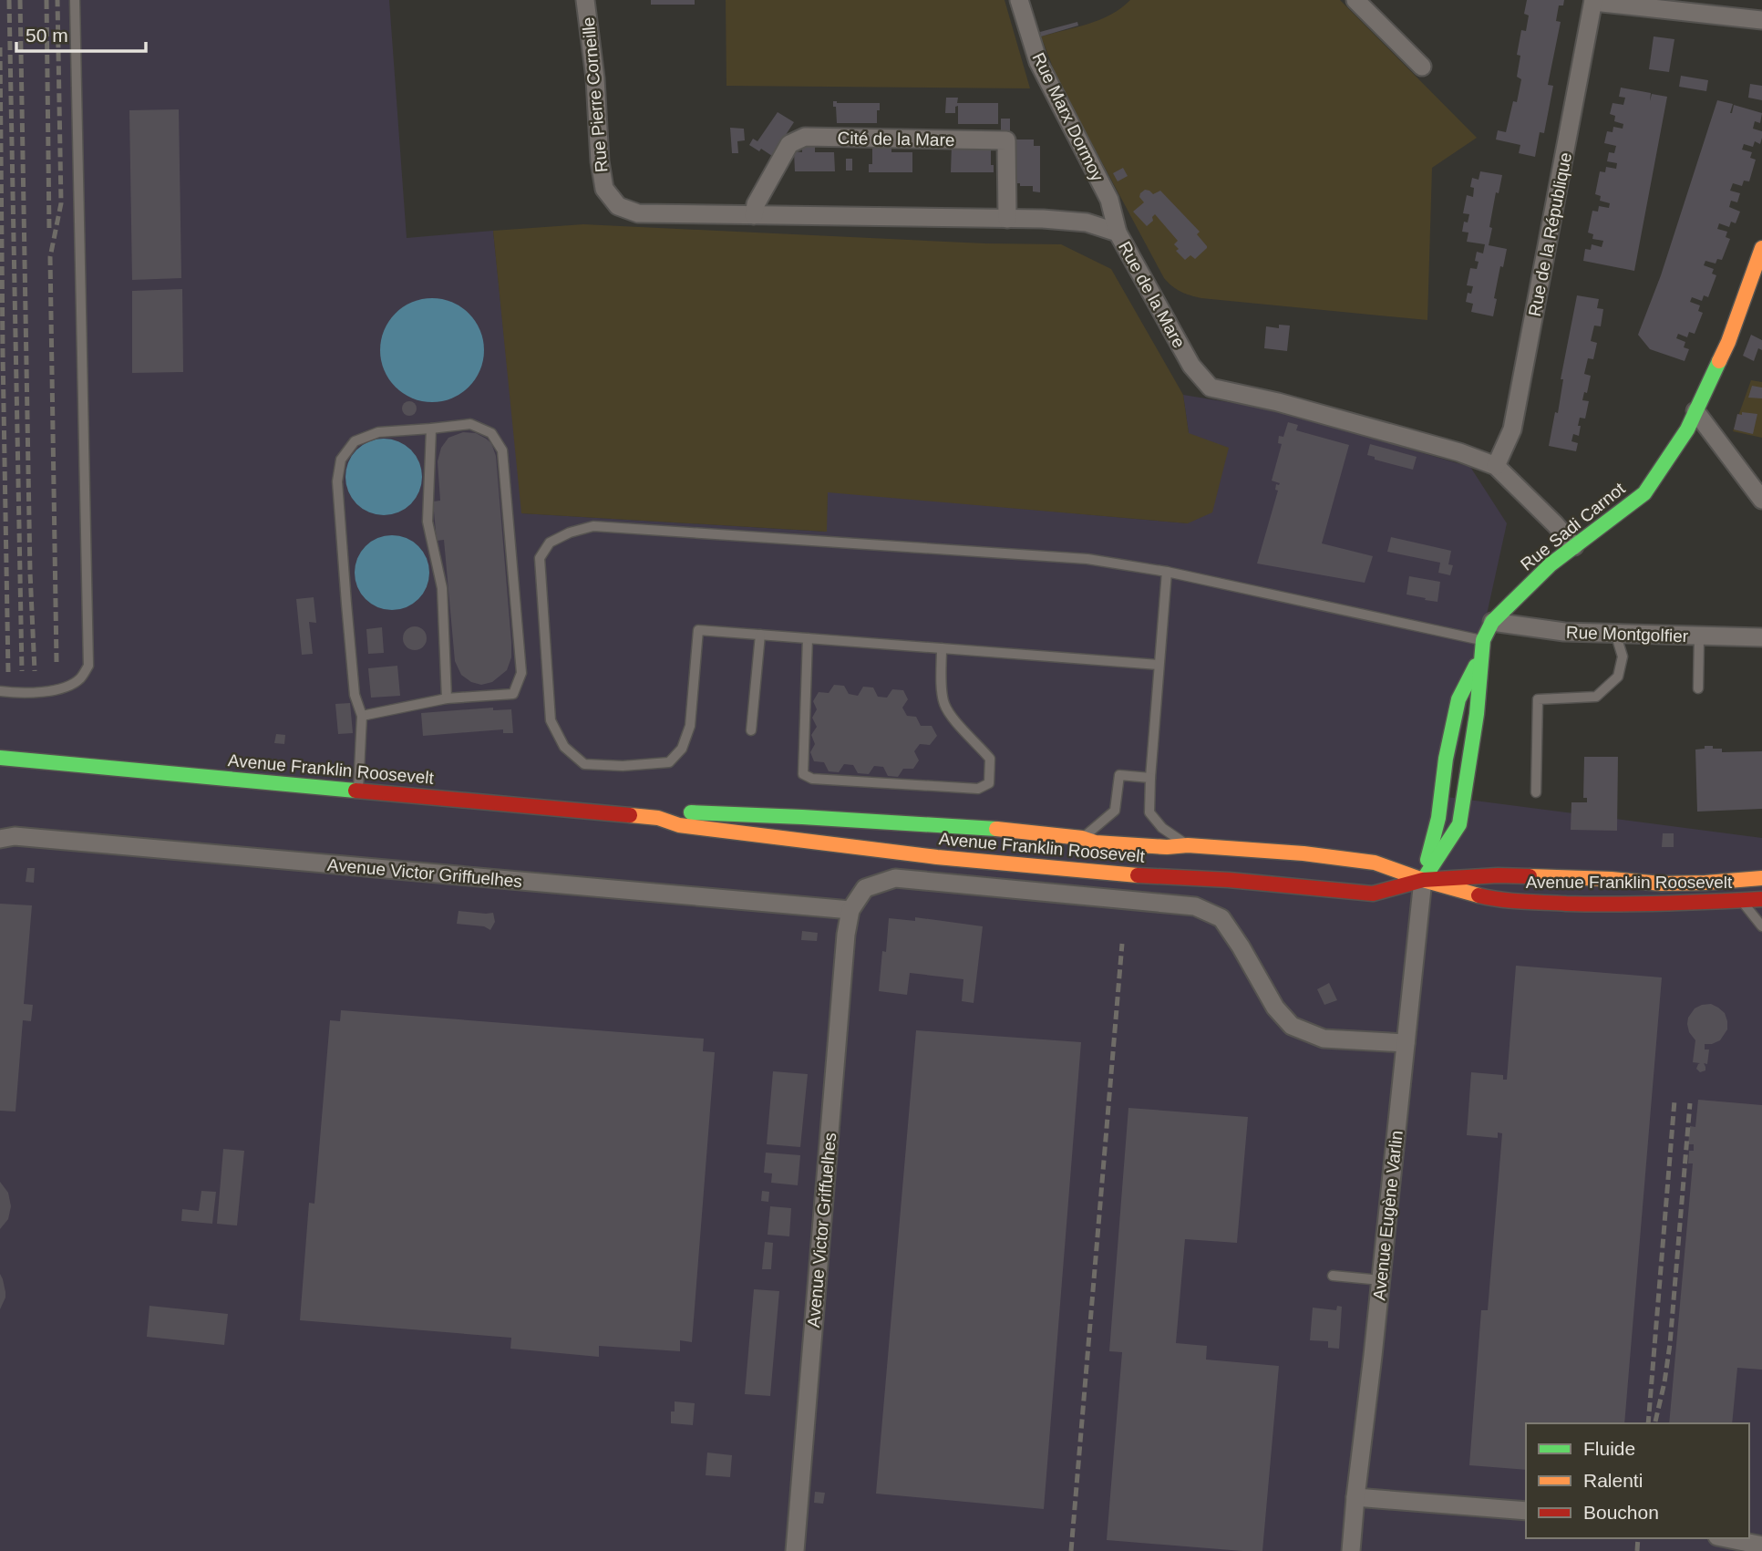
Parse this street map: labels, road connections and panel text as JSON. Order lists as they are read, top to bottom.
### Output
{
  "streets": {
    "main road": ["Rue Sadi Carnot", "Avenue Franklin Roosevelt"],
    "street": [
      "Rue Pierre Corneille",
      "Rue Marx Dormoy",
      "Cité de la Mare",
      "Rue de la République",
      "Rue de la Mare",
      "Rue Montgolfier",
      "Avenue Victor Griffuelhes",
      "Avenue Eugène Varlin"
    ]
  },
  "crossings": [
    ["Rue Pierre Corneille", "Rue de la Mare"],
    ["Rue Marx Dormoy", "Rue de la Mare"],
    ["Cité de la Mare", "Rue de la Mare"],
    ["Rue de la République", "Rue de la Mare"],
    ["Rue de la Mare", "Rue Sadi Carnot"],
    ["Rue Sadi Carnot", "Rue Montgolfier"],
    ["Rue Sadi Carnot", "Avenue Franklin Roosevelt"],
    ["Rue Sadi Carnot", "Avenue Eugène Varlin"],
    ["Avenue Franklin Roosevelt", "Avenue Eugène Varlin"]
  ],
  "legend": ["Fluide", "Ralenti", "Bouchon"],
  "scale_bar": "50 m"
}
